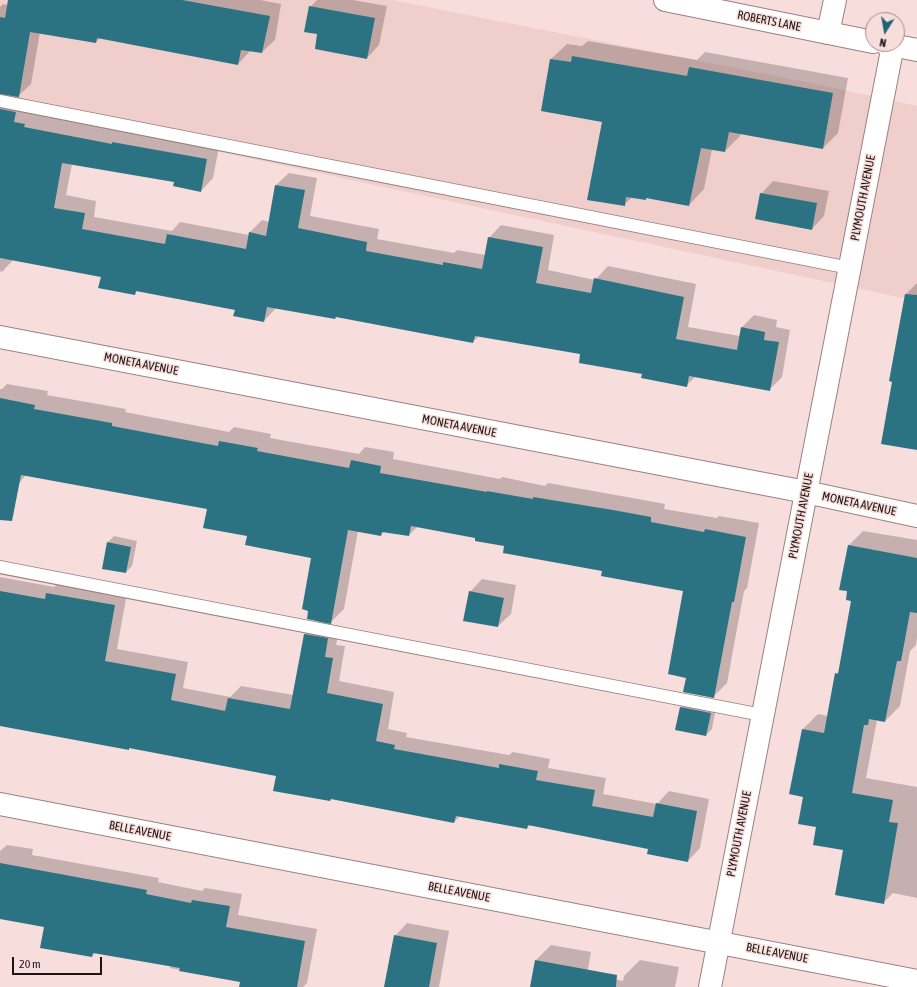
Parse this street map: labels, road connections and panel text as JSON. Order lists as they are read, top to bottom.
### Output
{
  "streets": {
    "street": [
      "ROBERTS LANE",
      "PLYMOUTH AVENUE",
      "MONETA AVENUE",
      "BELLE AVENUE"
    ]
  },
  "crossings": [
    ["PLYMOUTH AVENUE", "MONETA AVENUE"],
    ["PLYMOUTH AVENUE", "BELLE AVENUE"]
  ],
  "scale_bar": "20 m",
  "north": "bottom"
}
